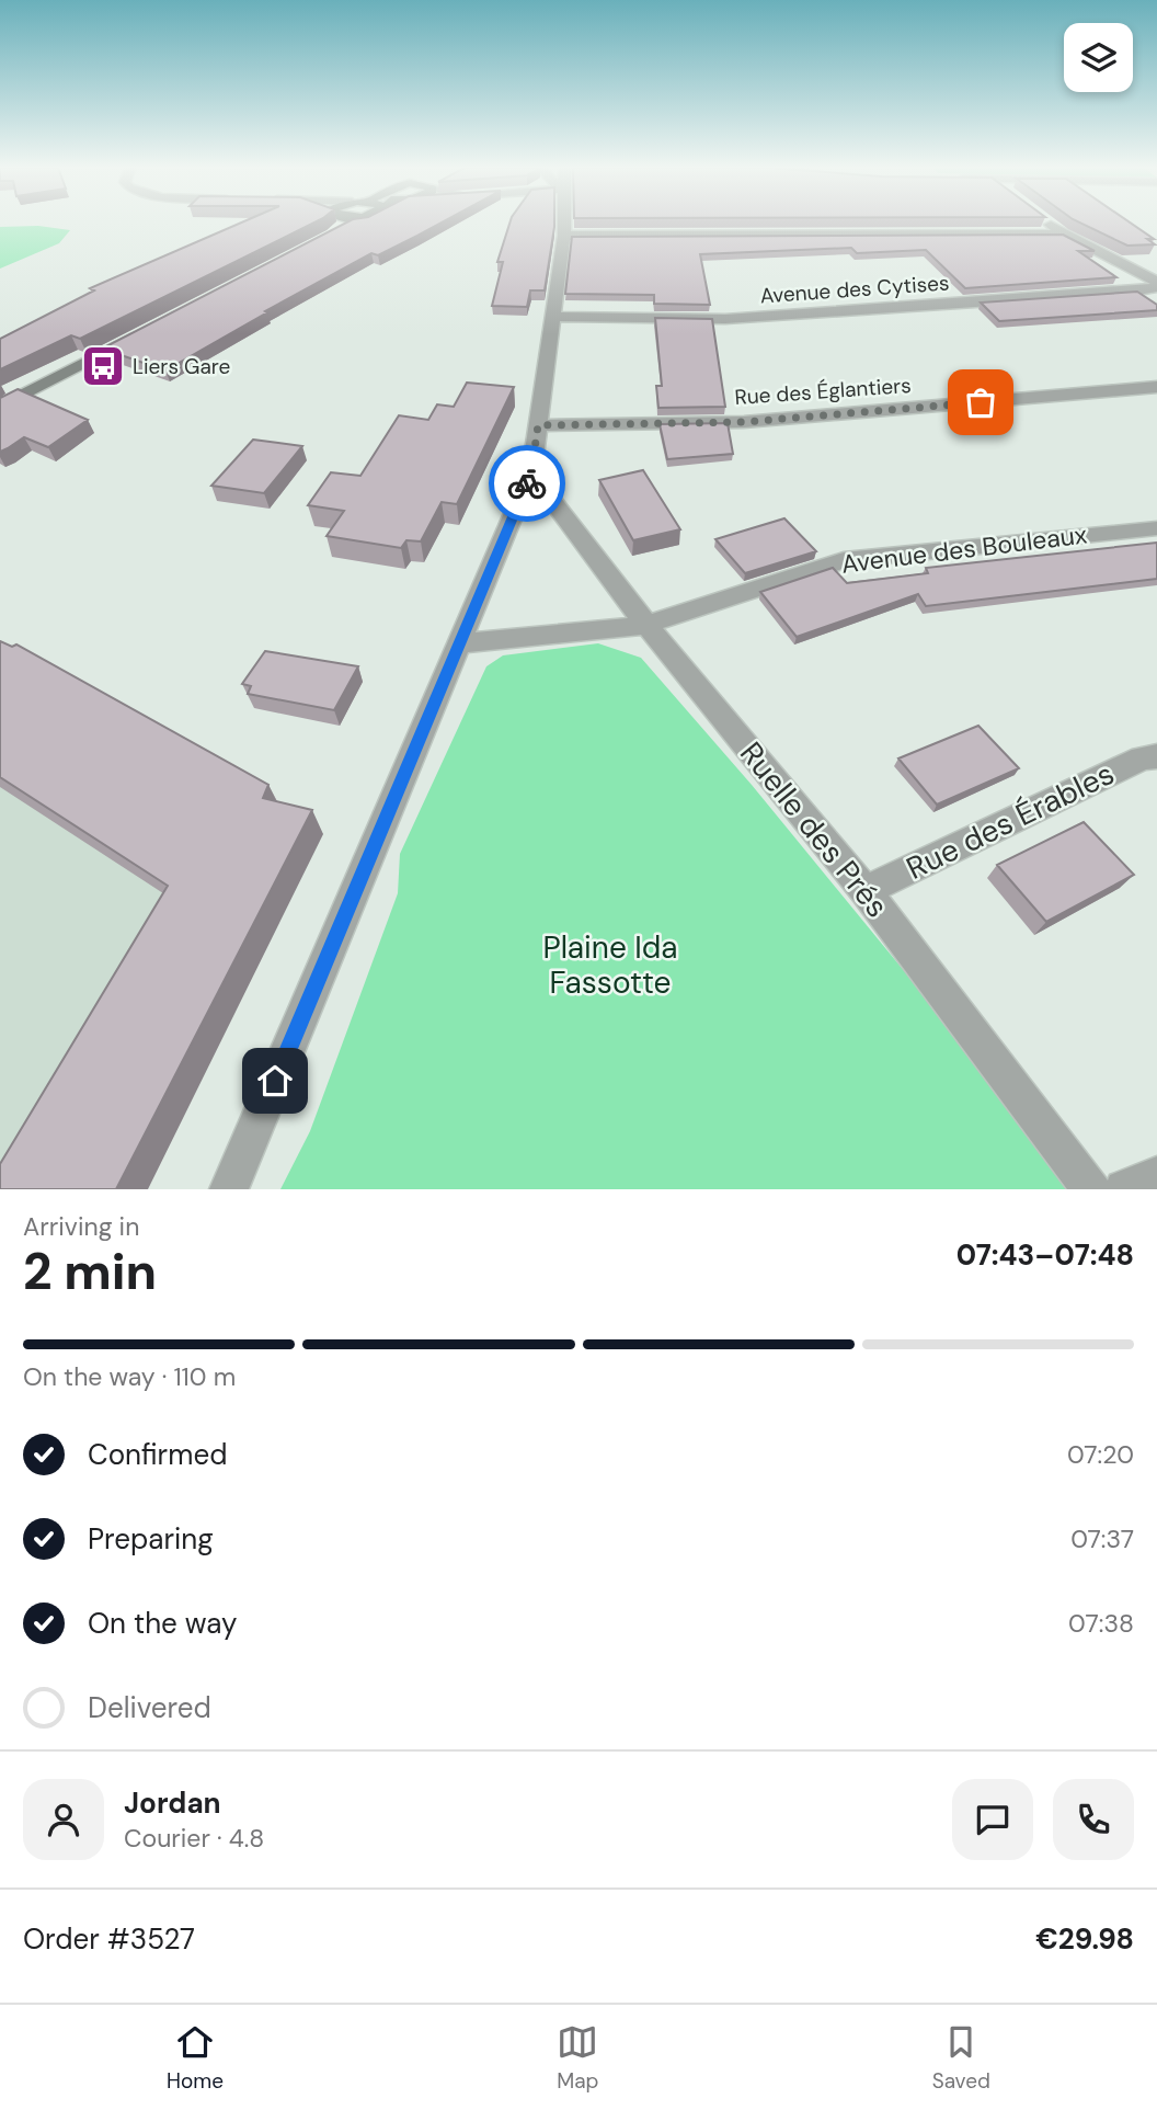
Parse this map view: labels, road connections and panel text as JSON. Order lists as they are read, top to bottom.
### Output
{
  "streets": {
    "street": [
      "Avenue des Cytises",
      "Rue des Églantiers",
      "Avenue des Bouleaux",
      "Rue des Érables",
      "Ruelle des Prés"
    ]
  },
  "crossings": [
    ["Avenue des Bouleaux", "Ruelle des Prés"],
    ["Rue des Érables", "Ruelle des Prés"]
  ],
  "parks": ["Plaine Ida Fassotte"],
  "places": {
    "bus stop": ["Liers Gare"]
  },
  "page": {
    "heading": ["2 min", "Arriving in", "07:43–07:48"],
    "panel": [
      "Jordan",
      "Courier · 4.8",
      "Order #3527",
      "€29.98"
    ],
    "bar": "On the way · 110 m",
    "list": [
      ["Confirmed", "07:20"],
      ["Preparing", "07:37"],
      ["On the way", "07:38"],
      "Delivered"
    ],
    "tabs": ["Home", "Map", "Saved"]
  }
}
